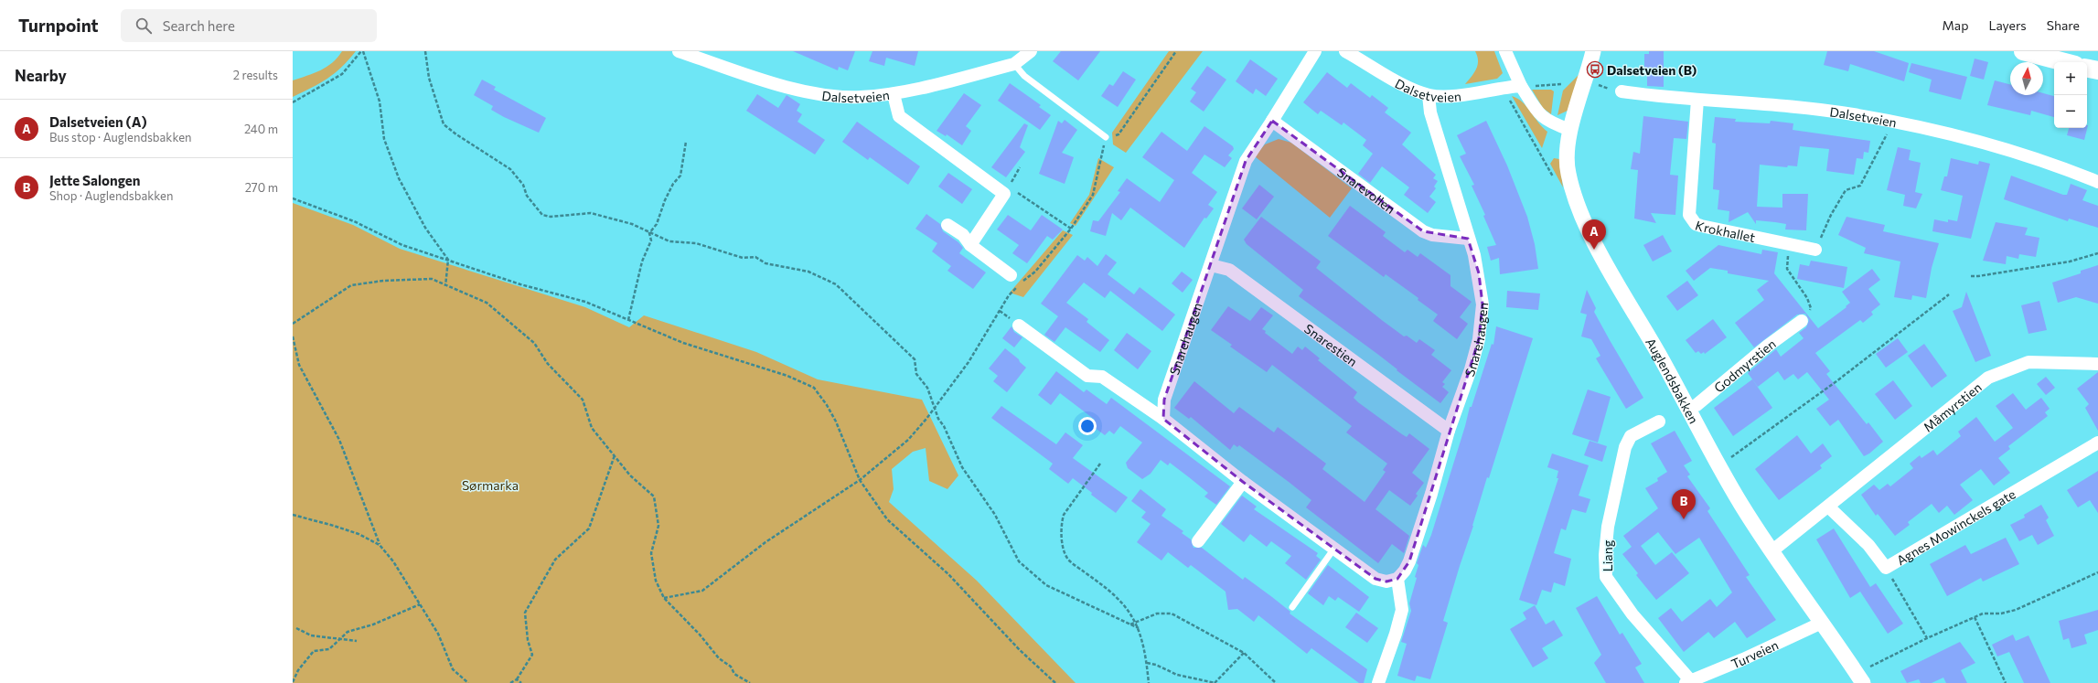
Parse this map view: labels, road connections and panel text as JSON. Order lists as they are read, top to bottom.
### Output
{
  "streets": {
    "street": [
      "Dalsetveien",
      "Snarevollen",
      "Krokhallet",
      "Snarehaugen",
      "Snarestien",
      "Godmyrstien",
      "Auglendsbakken",
      "Måmyrstien",
      "Agnes Mowinckels gate",
      "Liang",
      "Turveien"
    ]
  },
  "crossings": [
    ["Dalsetveien", "Krokhallet"],
    ["Dalsetveien", "Snarehaugen"],
    ["Snarevollen", "Snarehaugen"],
    ["Snarehaugen", "Snarestien"],
    ["Godmyrstien", "Auglendsbakken"],
    ["Auglendsbakken", "Måmyrstien"],
    ["Auglendsbakken", "Turveien"],
    ["Måmyrstien", "Agnes Mowinckels gate"],
    ["Liang", "Turveien"]
  ],
  "parks": ["Sørmarka"],
  "places": {
    "bus stop": ["Dalsetveien (B)"]
  },
  "north": "top",
  "page": {
    "header": "Turnpoint",
    "search": "Search here",
    "nav": ["Map", "Layers", "Share"],
    "heading": ["Nearby", "2 results"],
    "map_buttons": ["+", "−"],
    "list": [
      {
        "mark": "A",
        "name": "Dalsetveien (A)",
        "note": "Bus stop · Auglendsbakken",
        "value": "240 m"
      },
      {
        "mark": "B",
        "name": "Jette Salongen",
        "note": "Shop · Auglendsbakken",
        "value": "270 m"
      }
    ],
    "pins": ["A", "B"]
  }
}
